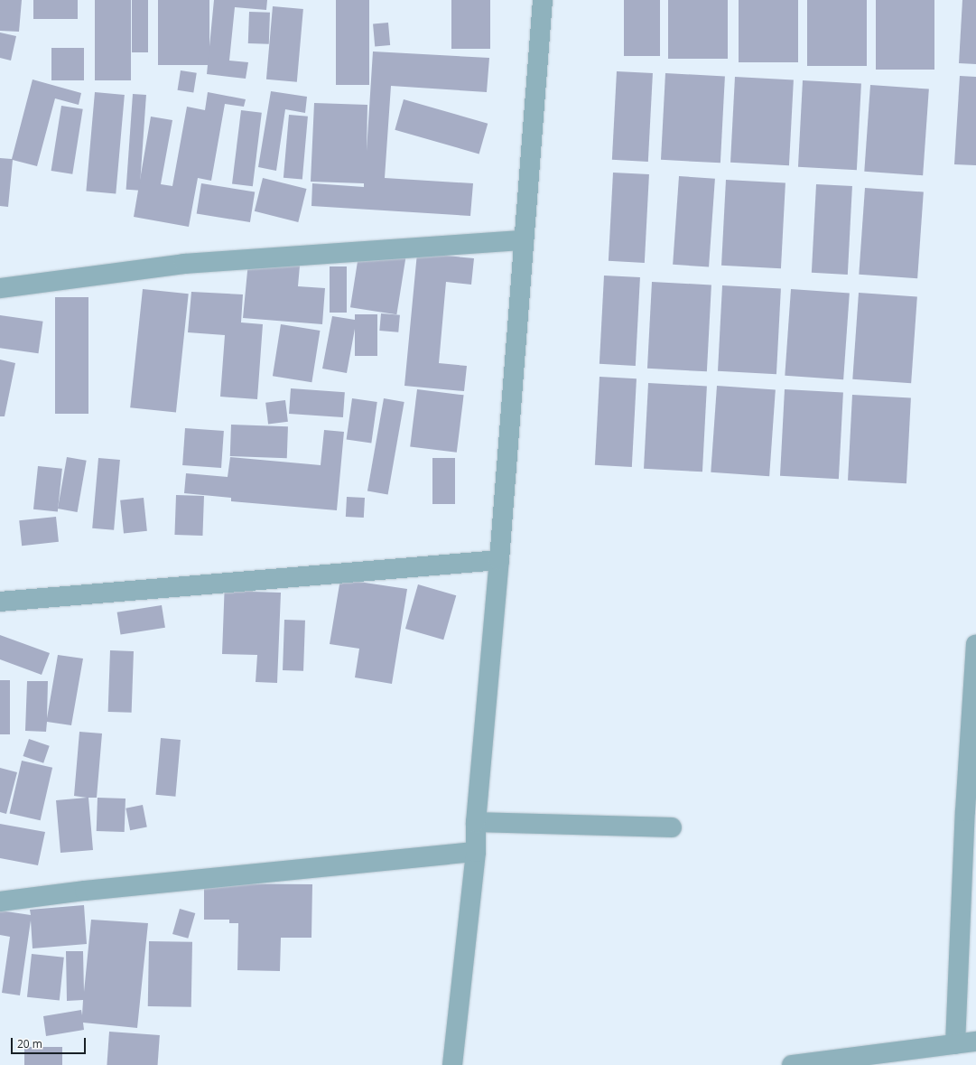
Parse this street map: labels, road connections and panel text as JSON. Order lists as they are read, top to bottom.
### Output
{
  "scale_bar": "20 m"
}
